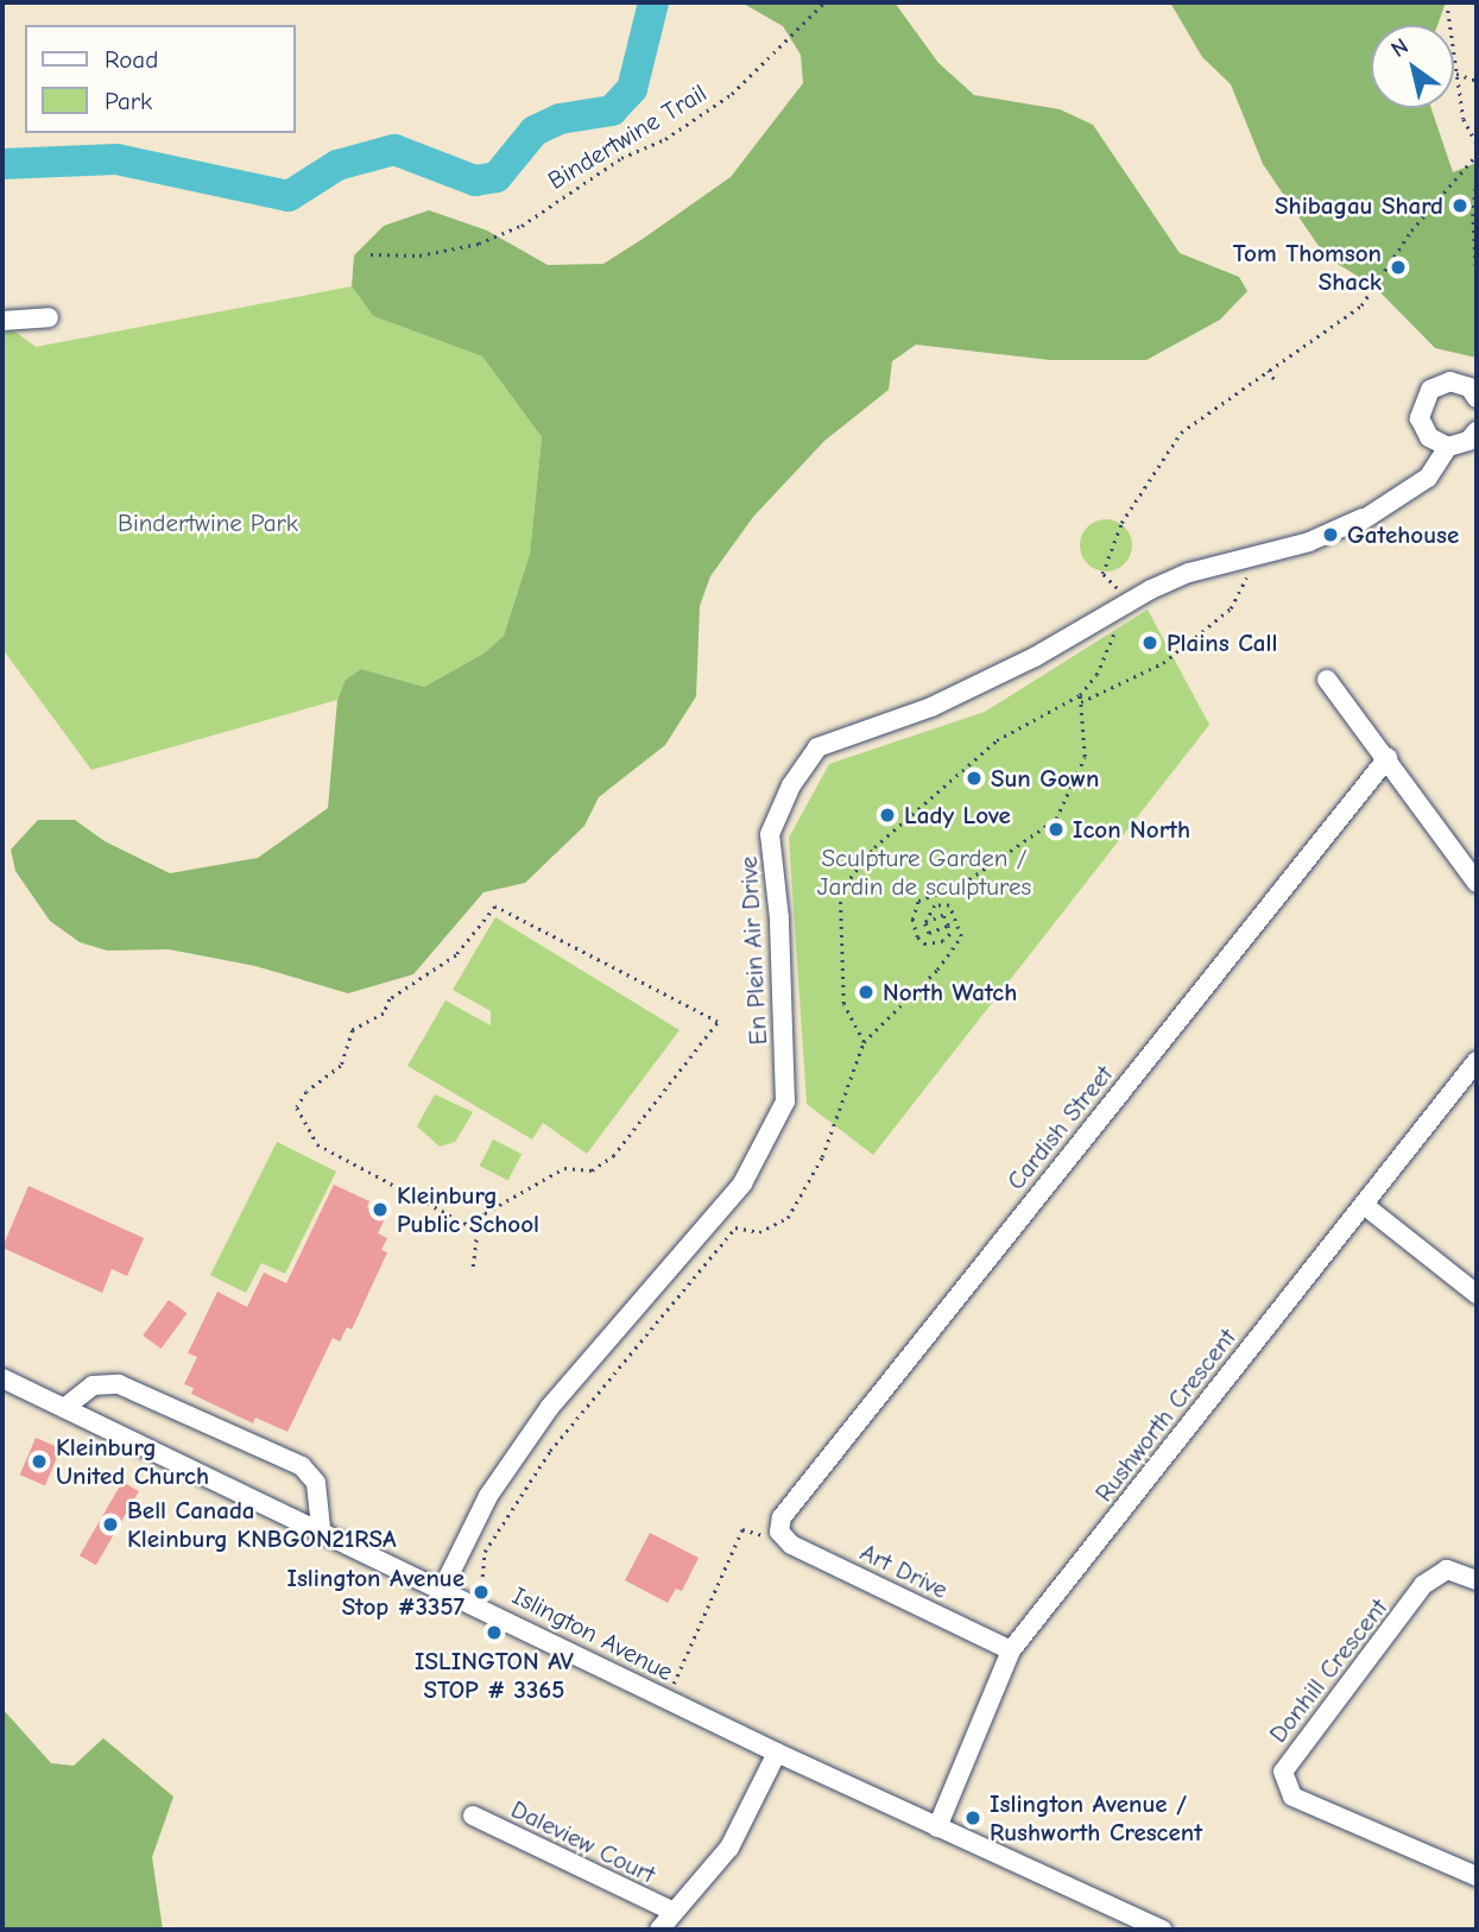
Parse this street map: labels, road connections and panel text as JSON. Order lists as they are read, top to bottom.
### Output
{
  "streets": {
    "street": [
      "En Plein Air Drive",
      "Cardish Street",
      "Rushworth Crescent",
      "Art Drive",
      "Islington Avenue",
      "Donhill Crescent",
      "Daleview Court"
    ],
    "path": ["Bindertwine Trail"]
  },
  "crossings": [
    ["En Plein Air Drive", "Islington Avenue"],
    ["Cardish Street", "Art Drive"],
    ["Rushworth Crescent", "Art Drive"],
    ["Rushworth Crescent", "Islington Avenue"]
  ],
  "parks": ["Bindertwine Park", "Sculpture Garden / Jardin de sculptures"],
  "places": [
    "Shibagau Shard",
    "Tom Thomson Shack",
    "Gatehouse",
    "Plains Call",
    "Sun Gown",
    "Lady Love",
    "Icon North",
    "North Watch",
    "Kleinburg Public School",
    "Kleinburg United Church",
    "Bell Canada Kleinburg KNBGON21RSA",
    "Islington Avenue Stop #3357",
    "ISLINGTON AV STOP # 3365",
    "Islington Avenue / Rushworth Crescent"
  ],
  "legend": ["Road", "Park"],
  "north": "top left"
}
